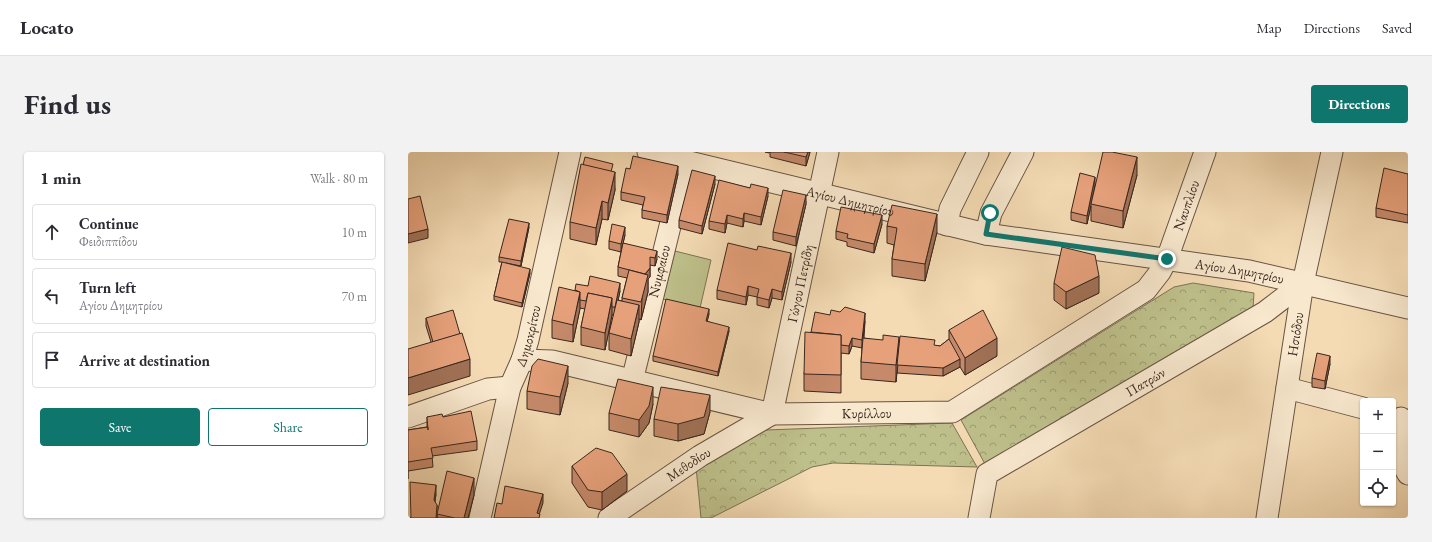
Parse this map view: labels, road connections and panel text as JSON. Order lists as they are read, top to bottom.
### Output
{
  "streets": {
    "street": [
      "Αγίου Δημητρίου",
      "Ναυπλίου",
      "Νυμφαίου",
      "Γώγου Πετρίδη",
      "Ησιόδου",
      "Δημοκρίτου",
      "Πατρών",
      "Κυρίλλου",
      "Μεθοδίου"
    ]
  },
  "crossings": [
    ["Αγίου Δημητρίου", "Ναυπλίου"],
    ["Αγίου Δημητρίου", "Νυμφαίου"],
    ["Αγίου Δημητρίου", "Γώγου Πετρίδη"],
    ["Αγίου Δημητρίου", "Ησιόδου"],
    ["Αγίου Δημητρίου", "Πατρών"],
    ["Αγίου Δημητρίου", "Κυρίλλου"],
    ["Ναυπλίου", "Κυρίλλου"],
    ["Νυμφαίου", "Κυρίλλου"],
    ["Γώγου Πετρίδη", "Κυρίλλου"],
    ["Γώγου Πετρίδη", "Μεθοδίου"],
    ["Ησιόδου", "Πατρών"],
    ["Δημοκρίτου", "Κυρίλλου"],
    ["Κυρίλλου", "Μεθοδίου"]
  ],
  "page": {
    "header": "Locato",
    "nav": ["Map", "Directions", "Saved"],
    "buttons": [
      "Directions",
      ["Save", "Share"]
    ],
    "title": "Find us",
    "heading": ["1 min", "Walk · 80 m"],
    "list": [
      ["Continue", "Φειδιππίδου", "10 m"],
      ["Turn left", "Αγίου Δημητρίου", "70 m"],
      "Arrive at destination"
    ],
    "map_buttons": ["+", "−"]
  }
}
